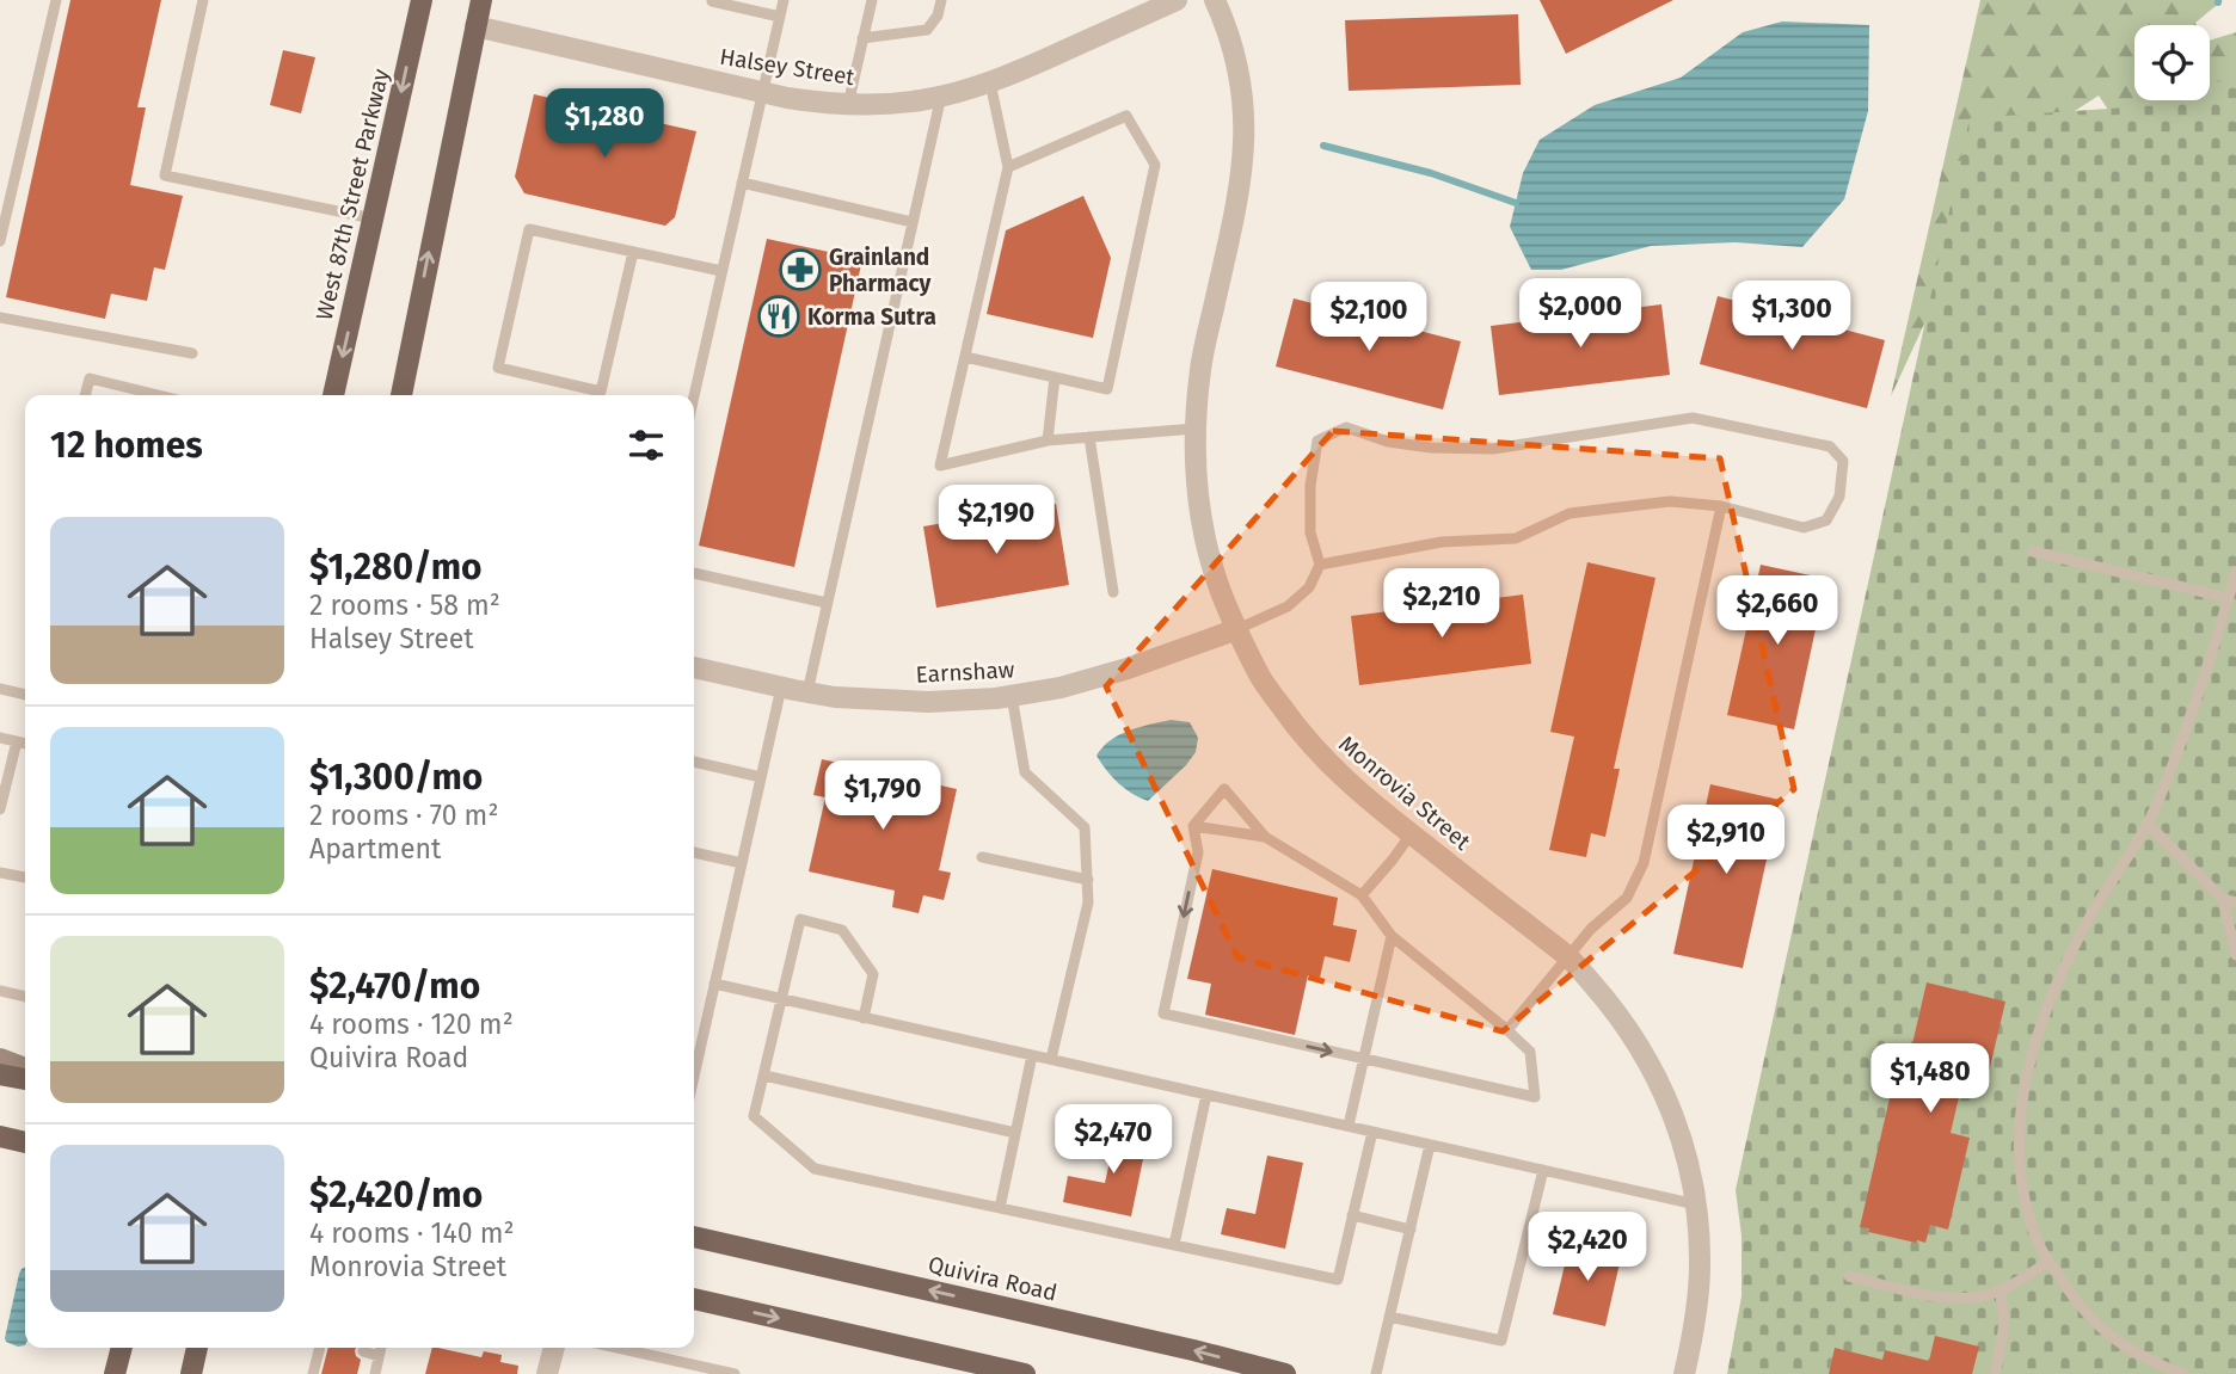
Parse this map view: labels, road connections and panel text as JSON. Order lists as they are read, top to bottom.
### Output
{
  "streets": {
    "main road": ["West 87th Street Parkway", "Quivira Road"],
    "street": ["Halsey Street", "Earnshaw", "Monrovia Street"]
  },
  "crossings": [
    ["Earnshaw", "Monrovia Street"]
  ],
  "places": {
    "pharmacy": ["Grainland Pharmacy"],
    "restaurant": ["Korma Sutra"]
  },
  "page": {
    "price": [
      "$1,280",
      "$2,000",
      "$1,300",
      "$2,100",
      "$2,190",
      "$2,210",
      "$2,660",
      "$1,790",
      "$2,910",
      "$1,480",
      "$2,470",
      "$2,420"
    ],
    "heading": "12 homes",
    "list": [
      {
        "name": "$1,280/mo",
        "note": "2 rooms · 58 m² · Halsey Street"
      },
      {
        "name": "$1,300/mo",
        "note": "2 rooms · 70 m² · Apartment"
      },
      {
        "name": "$2,470/mo",
        "note": "4 rooms · 120 m² · Quivira Road"
      },
      {
        "name": "$2,420/mo",
        "note": "4 rooms · 140 m² · Monrovia Street"
      }
    ]
  }
}
